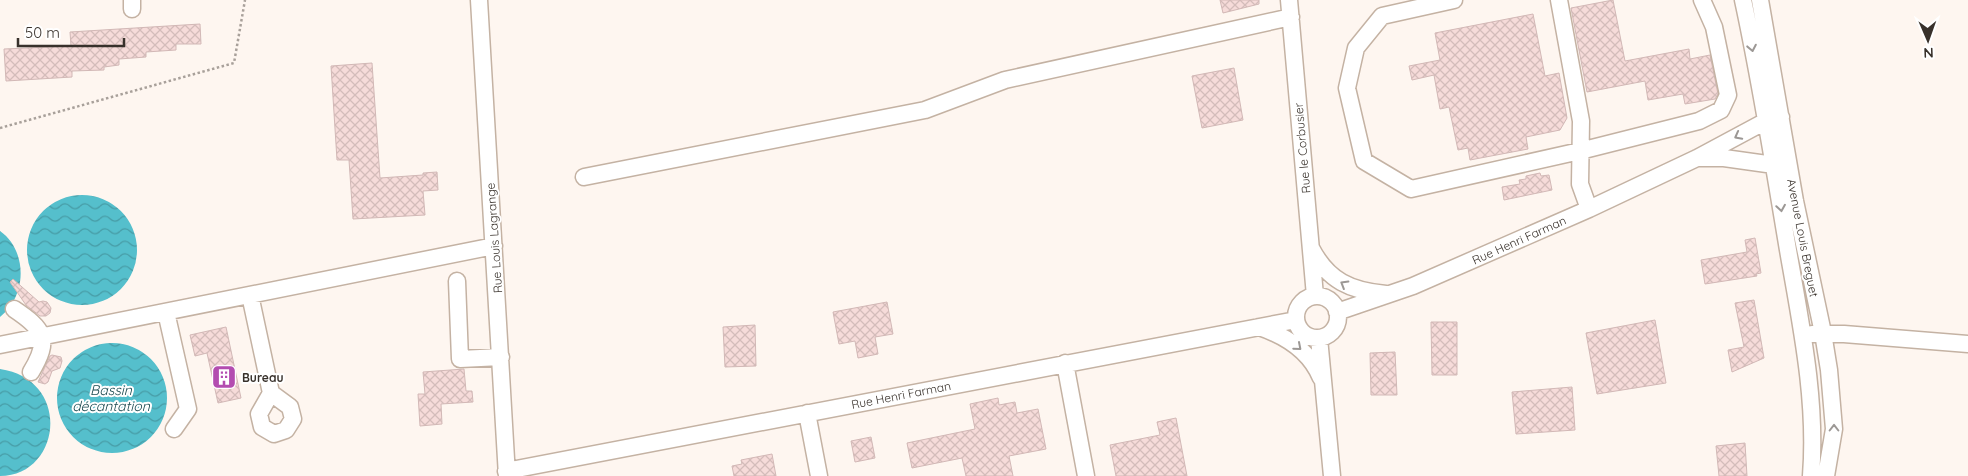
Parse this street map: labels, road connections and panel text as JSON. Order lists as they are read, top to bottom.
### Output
{
  "streets": {
    "street": [
      "Rue le Corbusier",
      "Rue Louis Lagrange",
      "Avenue Louis Breguet",
      "Rue Henri Farman"
    ]
  },
  "crossings": [
    ["Rue le Corbusier", "Rue Henri Farman"],
    ["Rue Louis Lagrange", "Rue Henri Farman"],
    ["Avenue Louis Breguet", "Rue Henri Farman"]
  ],
  "water": ["Bassin décantation"],
  "places": {
    "building": ["Bureau"]
  },
  "scale_bar": "50 m",
  "north": "bottom"
}
